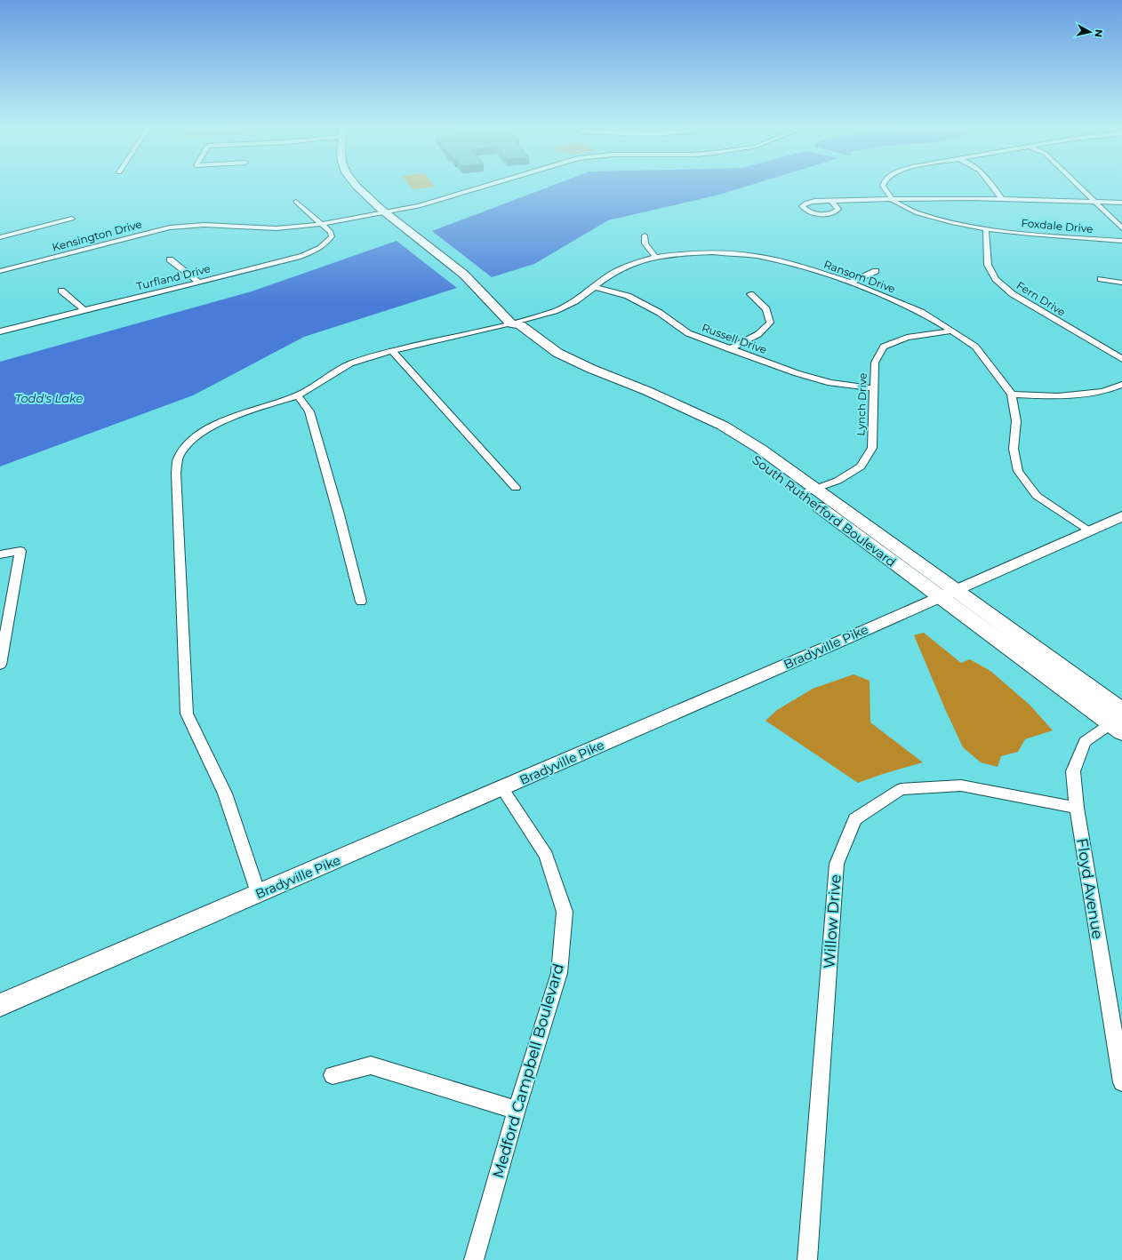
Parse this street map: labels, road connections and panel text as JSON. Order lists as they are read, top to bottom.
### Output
{
  "streets": {
    "highway": ["South Rutherford Boulevard"],
    "main road": ["Bradyville Pike"],
    "street": [
      "Foxdale Drive",
      "Kensington Drive",
      "Ransom Drive",
      "Turfland Drive",
      "Fern Drive",
      "Russell Drive",
      "Lynch Drive",
      "Floyd Avenue",
      "Willow Drive",
      "Medford Campbell Boulevard"
    ]
  },
  "crossings": [
    ["Foxdale Drive", "Fern Drive"],
    ["Kensington Drive", "Turfland Drive"],
    ["Kensington Drive", "South Rutherford Boulevard"],
    ["Ransom Drive", "Russell Drive"],
    ["Ransom Drive", "Lynch Drive"],
    ["Ransom Drive", "South Rutherford Boulevard"],
    ["Ransom Drive", "Bradyville Pike"],
    ["Russell Drive", "Lynch Drive"],
    ["Lynch Drive", "South Rutherford Boulevard"],
    ["South Rutherford Boulevard", "Bradyville Pike"],
    ["South Rutherford Boulevard", "Floyd Avenue"],
    ["Bradyville Pike", "Medford Campbell Boulevard"],
    ["Floyd Avenue", "Willow Drive"]
  ],
  "water": ["Todd's Lake"],
  "north": "right"
}
